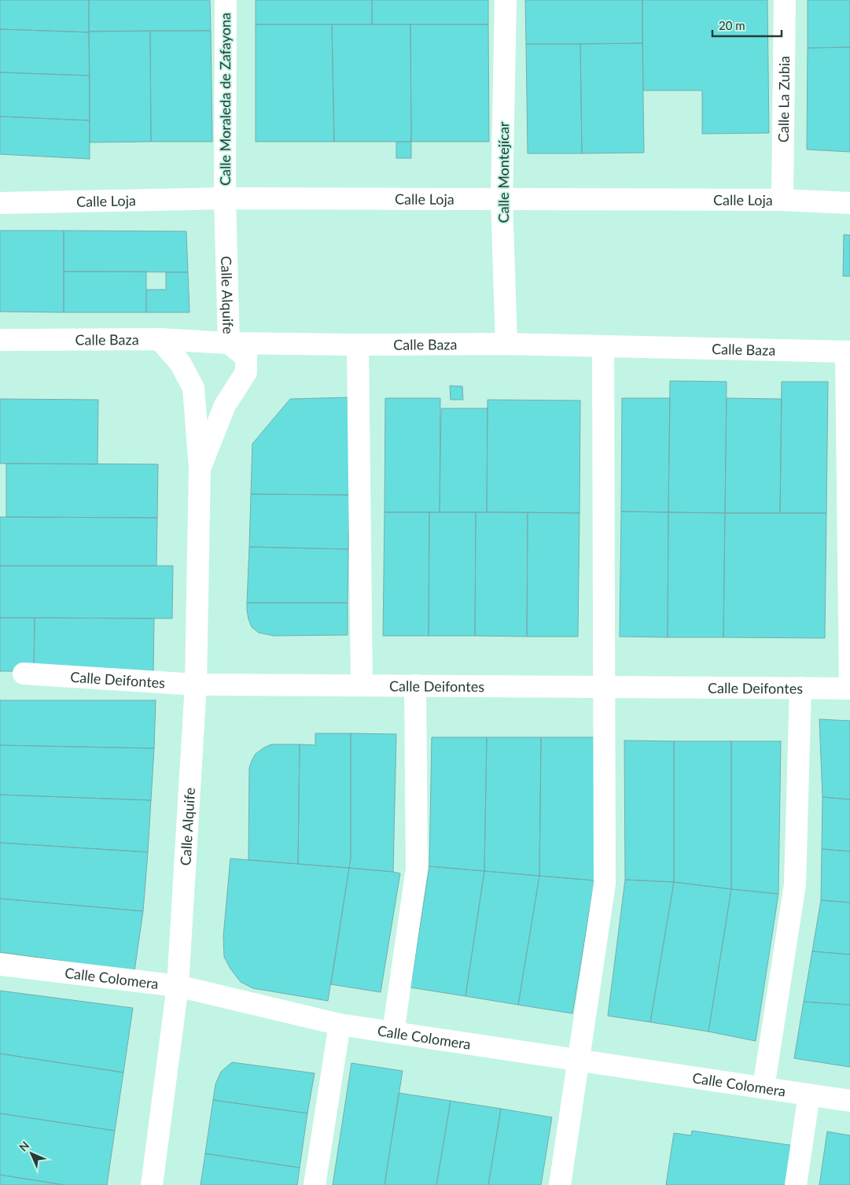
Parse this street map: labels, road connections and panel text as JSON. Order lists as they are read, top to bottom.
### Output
{
  "streets": {
    "street": [
      "Calle Moraleda de Zafayona",
      "Calle La Zubia",
      "Calle Montejícar",
      "Calle Loja",
      "Calle Alquife",
      "Calle Baza",
      "Calle Deifontes",
      "Calle Colomera"
    ]
  },
  "crossings": [
    ["Calle Moraleda de Zafayona", "Calle Loja"],
    ["Calle Moraleda de Zafayona", "Calle Alquife"],
    ["Calle La Zubia", "Calle Loja"],
    ["Calle Montejícar", "Calle Loja"],
    ["Calle Montejícar", "Calle Baza"],
    ["Calle Loja", "Calle Alquife"],
    ["Calle Alquife", "Calle Baza"],
    ["Calle Alquife", "Calle Deifontes"],
    ["Calle Alquife", "Calle Colomera"]
  ],
  "scale_bar": "20 m",
  "north": "top left"
}
